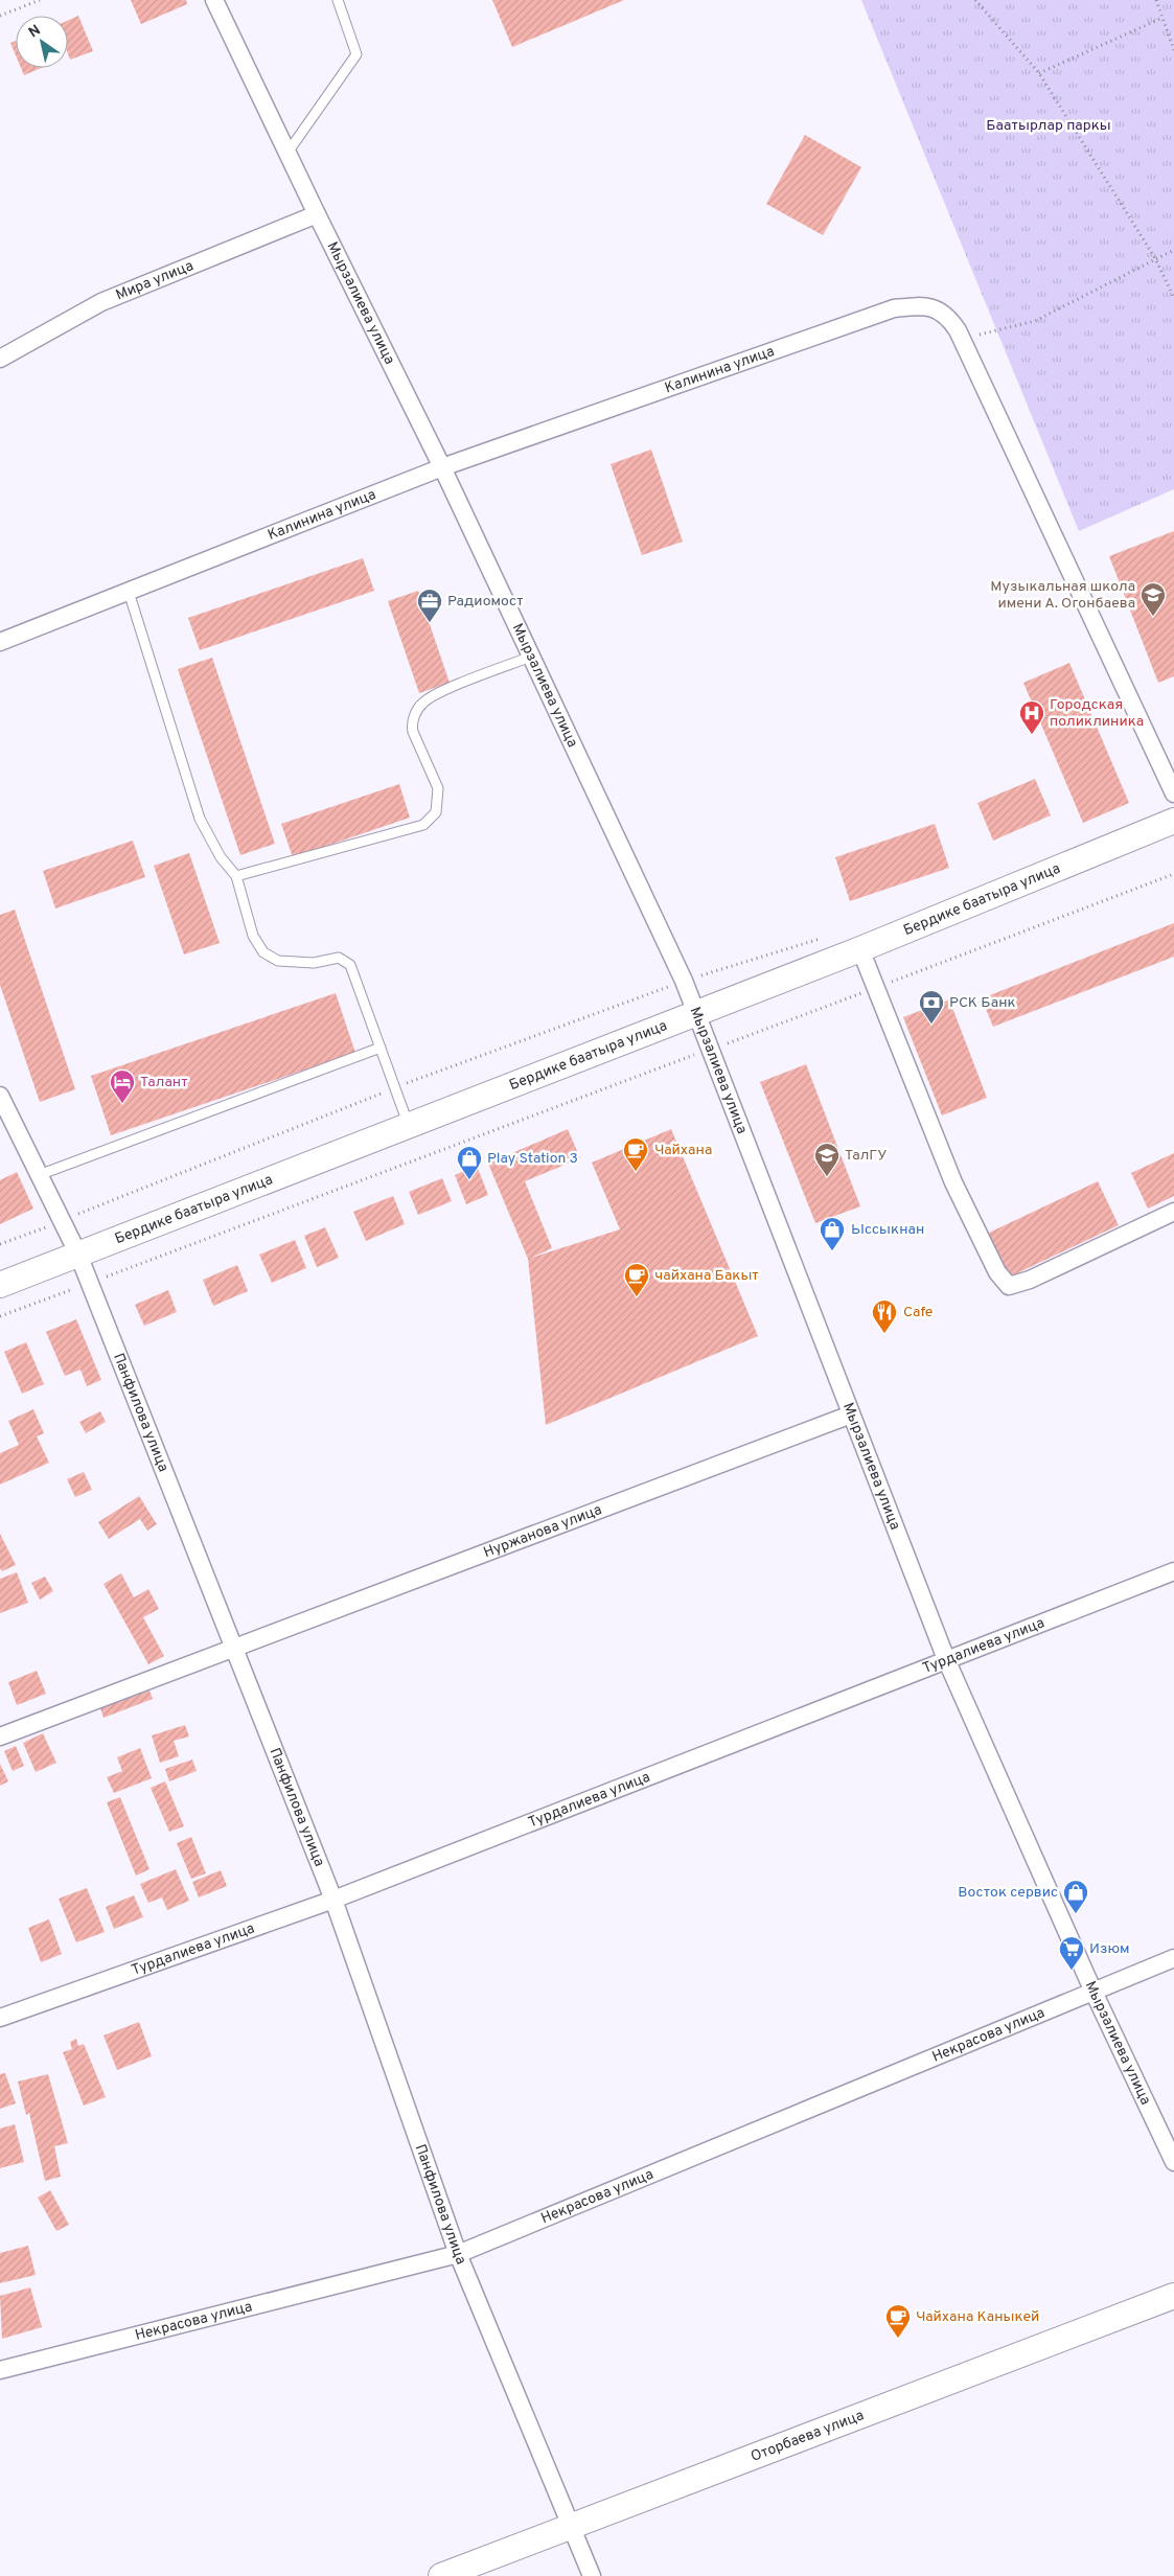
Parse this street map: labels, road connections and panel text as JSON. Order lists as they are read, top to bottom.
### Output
{
  "streets": {
    "street": [
      "Мира улица",
      "Мырзалиева улица",
      "Калинина улица",
      "Бердике баатыра улица",
      "Панфилова улица",
      "Нуржанова улица",
      "Турдалиева улица",
      "Некрасова улица",
      "Оторбаева улица"
    ]
  },
  "crossings": [
    ["Мира улица", "Мырзалиева улица"],
    ["Мырзалиева улица", "Калинина улица"],
    ["Мырзалиева улица", "Бердике баатыра улица"],
    ["Мырзалиева улица", "Нуржанова улица"],
    ["Мырзалиева улица", "Турдалиева улица"],
    ["Мырзалиева улица", "Некрасова улица"],
    ["Бердике баатыра улица", "Панфилова улица"],
    ["Панфилова улица", "Нуржанова улица"],
    ["Панфилова улица", "Турдалиева улица"],
    ["Панфилова улица", "Некрасова улица"],
    ["Панфилова улица", "Оторбаева улица"]
  ],
  "parks": ["Баатырлар паркы"],
  "places": {
    "school or university": ["Музыкальная школа имени А. Огонбаева", "ТалГУ"],
    "office": ["Радиомост"],
    "hospital": ["Городская поликлиника"],
    "bank": ["РСК Банк"],
    "hotel": ["Талант"],
    "cafe": ["Чайхана", "чайхана Бакыт", "Чайхана Каныкей"],
    "shop": ["Play Station 3", "Ыссыкнан", "Восток сервис"],
    "restaurant": ["Cafe"],
    "supermarket": ["Изюм"]
  },
  "north": "top left"
}
